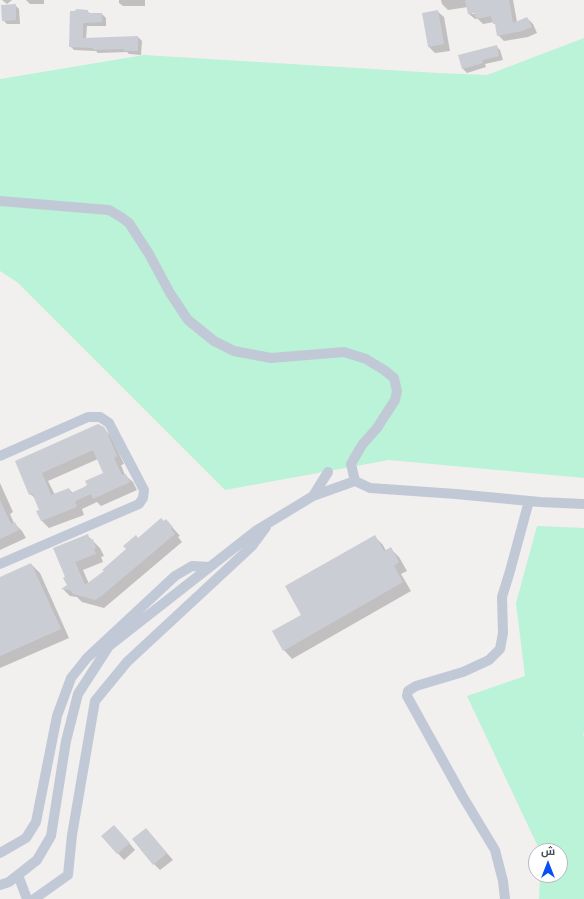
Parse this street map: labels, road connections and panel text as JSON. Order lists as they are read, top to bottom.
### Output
{
  "north": "top"
}
